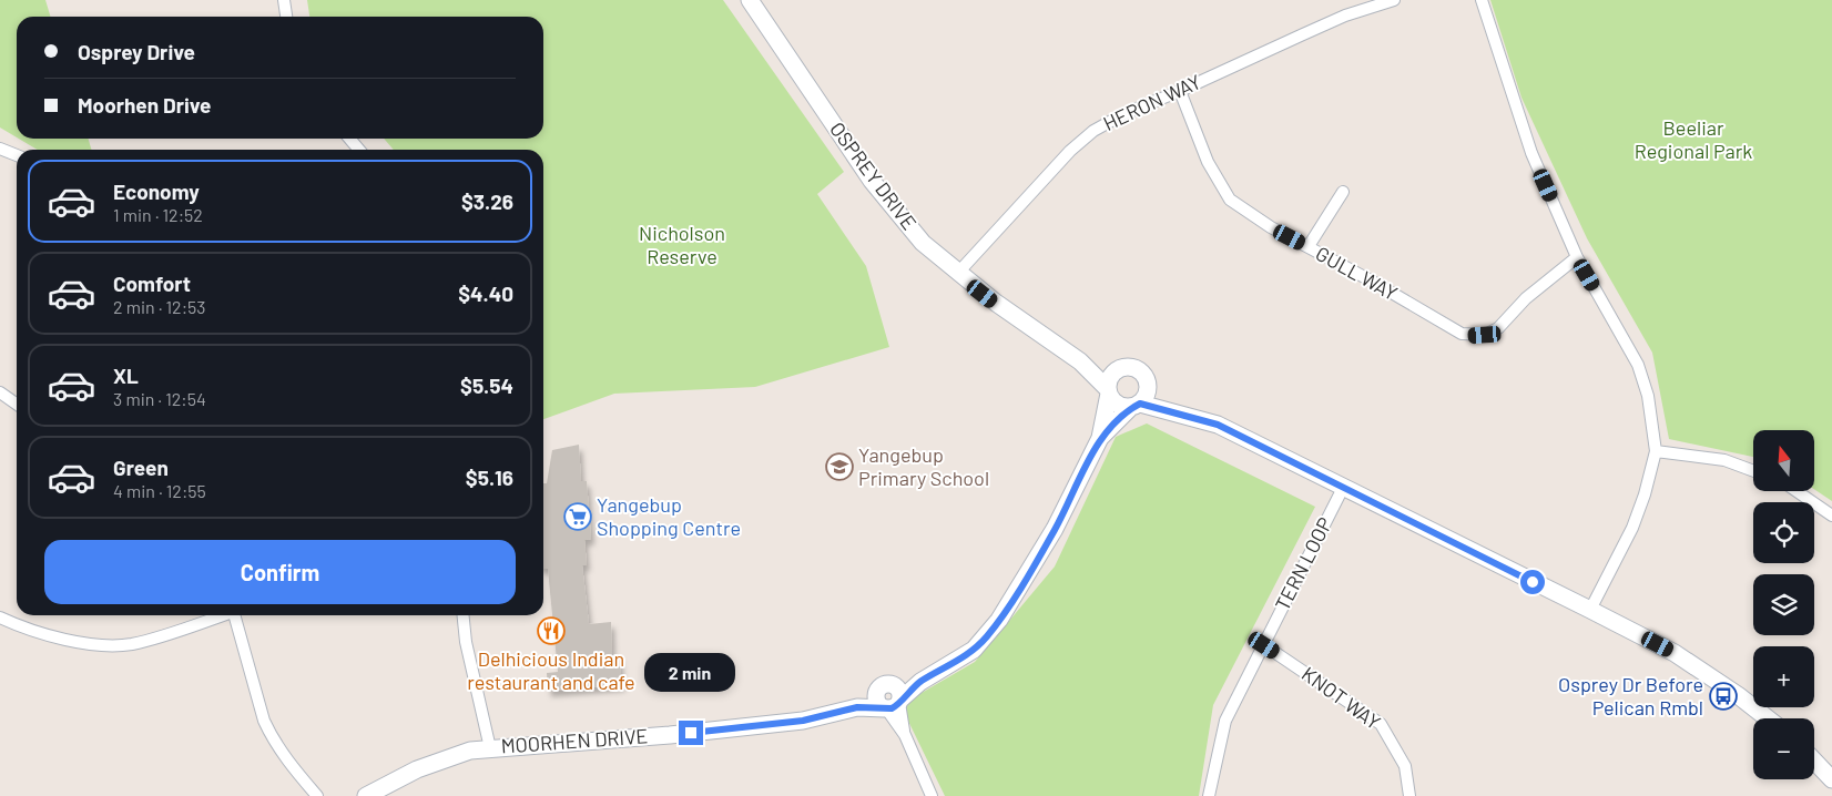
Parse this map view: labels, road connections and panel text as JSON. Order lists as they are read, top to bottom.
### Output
{
  "streets": {
    "street": [
      "HERON WAY",
      "OSPREY DRIVE",
      "GULL WAY",
      "TERN LOOP",
      "KNOT WAY",
      "MOORHEN DRIVE"
    ]
  },
  "crossings": [
    ["HERON WAY", "OSPREY DRIVE"],
    ["HERON WAY", "GULL WAY"],
    ["TERN LOOP", "KNOT WAY"]
  ],
  "parks": ["Beeliar Regional Park", "Nicholson Reserve"],
  "places": {
    "school or university": ["Yangebup Primary School"],
    "supermarket": ["Yangebup Shopping Centre"],
    "restaurant": ["Delhicious Indian restaurant and cafe"],
    "bus stop": ["Osprey Dr Before Pelican Rmbl"]
  },
  "north": "top",
  "page": {
    "banner": ["Osprey Drive", "Moorhen Drive"],
    "list": [
      {
        "name": "Economy",
        "note": "1 min · 12:52",
        "value": "$3.26"
      },
      {
        "name": "Comfort",
        "note": "2 min · 12:53",
        "value": "$4.40"
      },
      {
        "name": "XL",
        "note": "3 min · 12:54",
        "value": "$5.54"
      },
      {
        "name": "Green",
        "note": "4 min · 12:55",
        "value": "$5.16"
      }
    ],
    "map_buttons": ["+", "−"],
    "buttons": "Confirm",
    "bubble": "2 min"
  }
}
